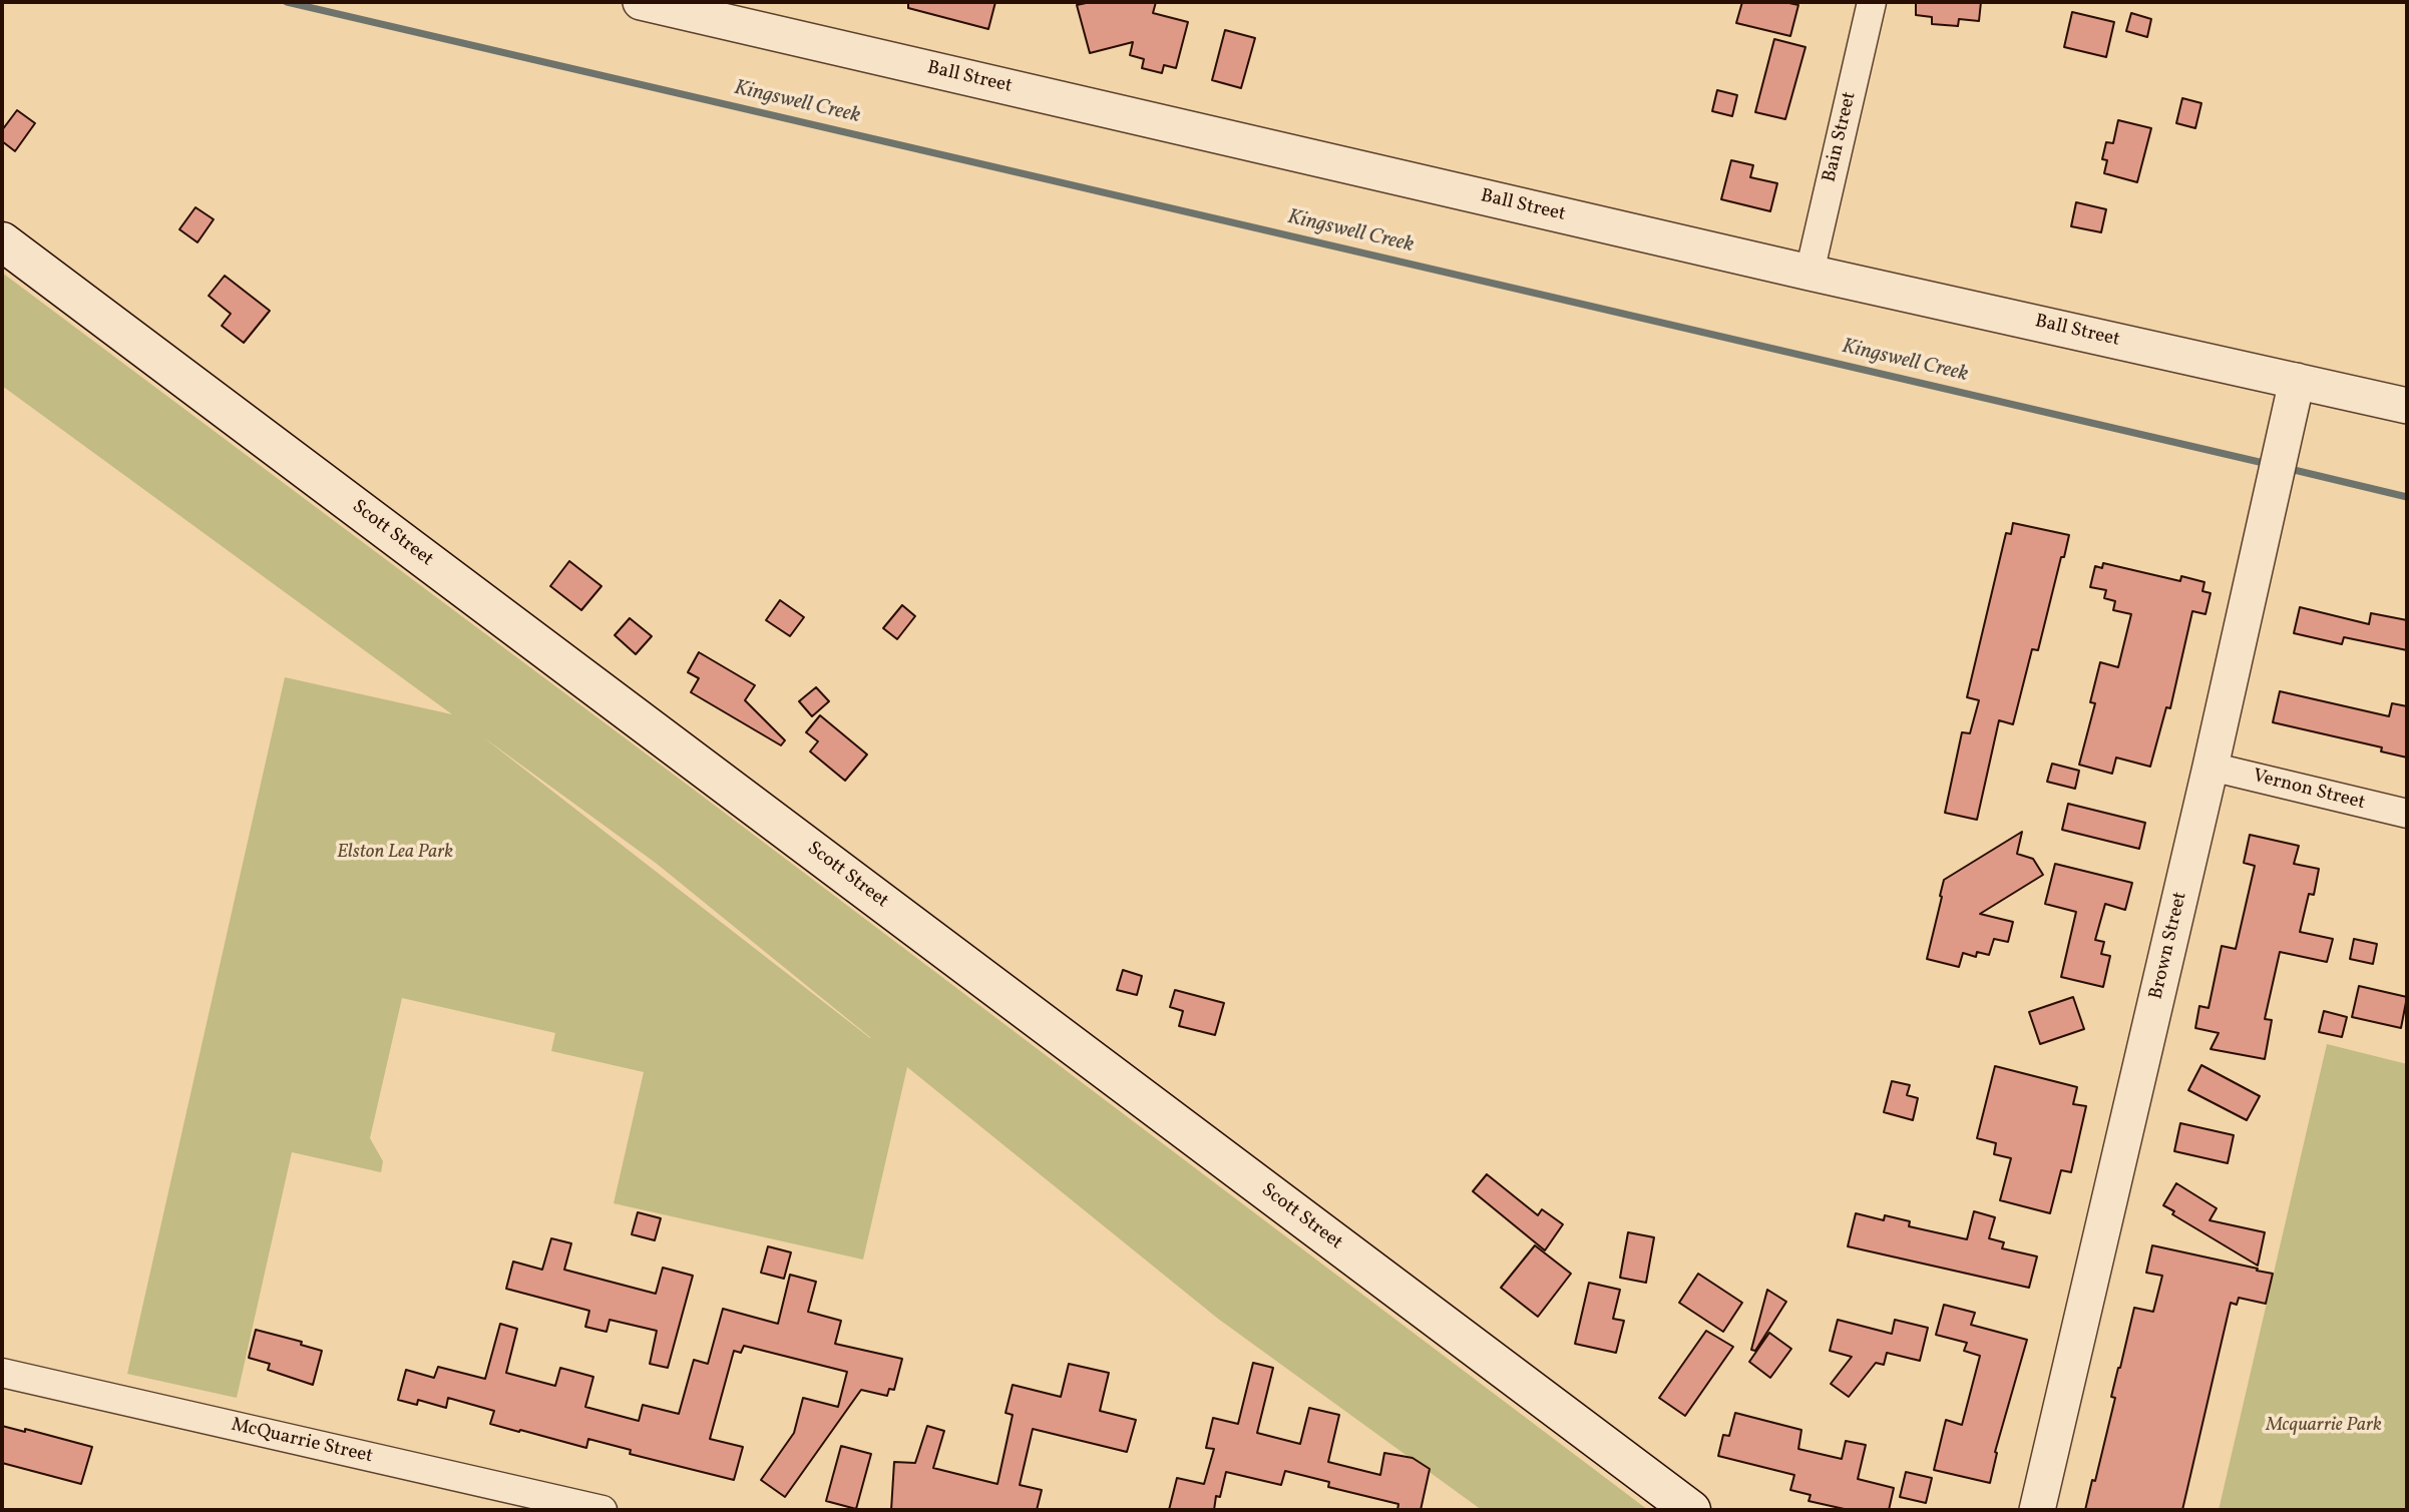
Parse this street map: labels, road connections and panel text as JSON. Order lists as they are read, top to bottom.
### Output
{
  "streets": {
    "main road": ["Scott Street"],
    "street": [
      "Ball Street",
      "Bain Street",
      "Vernon Street",
      "Brown Street",
      "McQuarrie Street"
    ]
  },
  "crossings": [
    ["Ball Street", "Bain Street"],
    ["Ball Street", "Brown Street"],
    ["Vernon Street", "Brown Street"]
  ],
  "water": ["Kingswell Creek"],
  "parks": ["Elston Lea Park", "Mcquarrie Park"]
}
